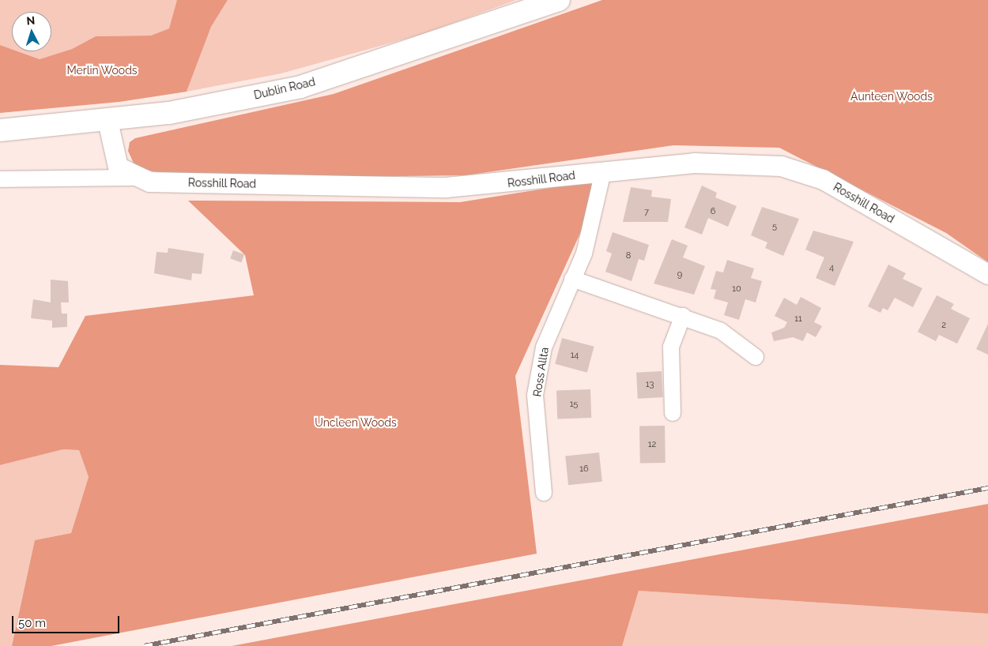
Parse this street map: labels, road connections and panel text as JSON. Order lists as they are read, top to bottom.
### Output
{
  "streets": {
    "main road": ["Dublin Road"],
    "street": ["Rosshill Road", "Ross Allta"]
  },
  "crossings": [
    ["Dublin Road", "Rosshill Road"],
    ["Rosshill Road", "Ross Allta"]
  ],
  "parks": ["Merlin Woods", "Aunteen Woods", "Uncleen Woods"],
  "house_numbers": [
    "6",
    "7",
    "5",
    "8",
    "4",
    "9",
    "10",
    "11",
    "2",
    "14",
    "13",
    "15",
    "12",
    "16"
  ],
  "scale_bar": "50 m",
  "north": "top"
}
